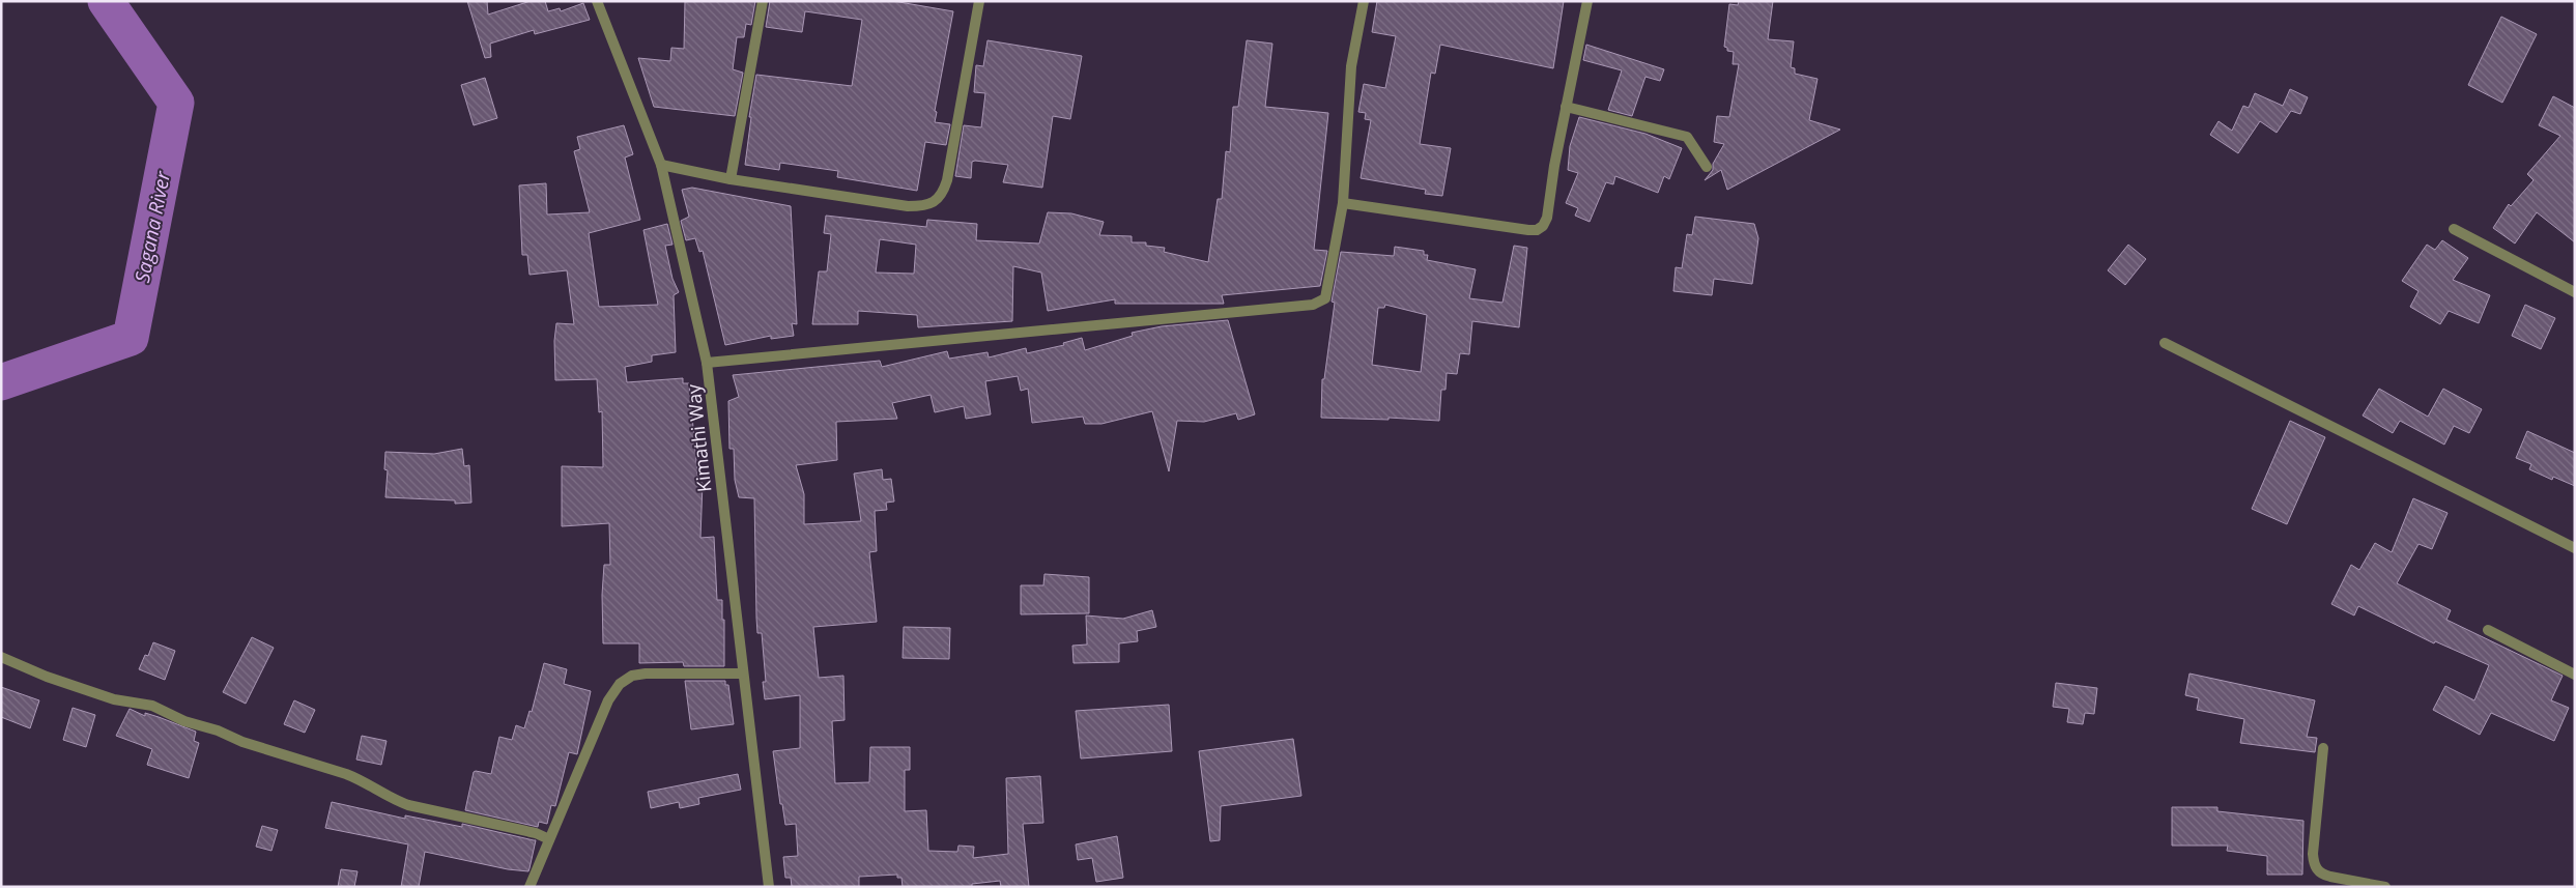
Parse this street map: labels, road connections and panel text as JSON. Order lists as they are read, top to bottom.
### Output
{
  "streets": {
    "street": ["Kimathi Way"]
  },
  "water": ["Sagana River"]
}
